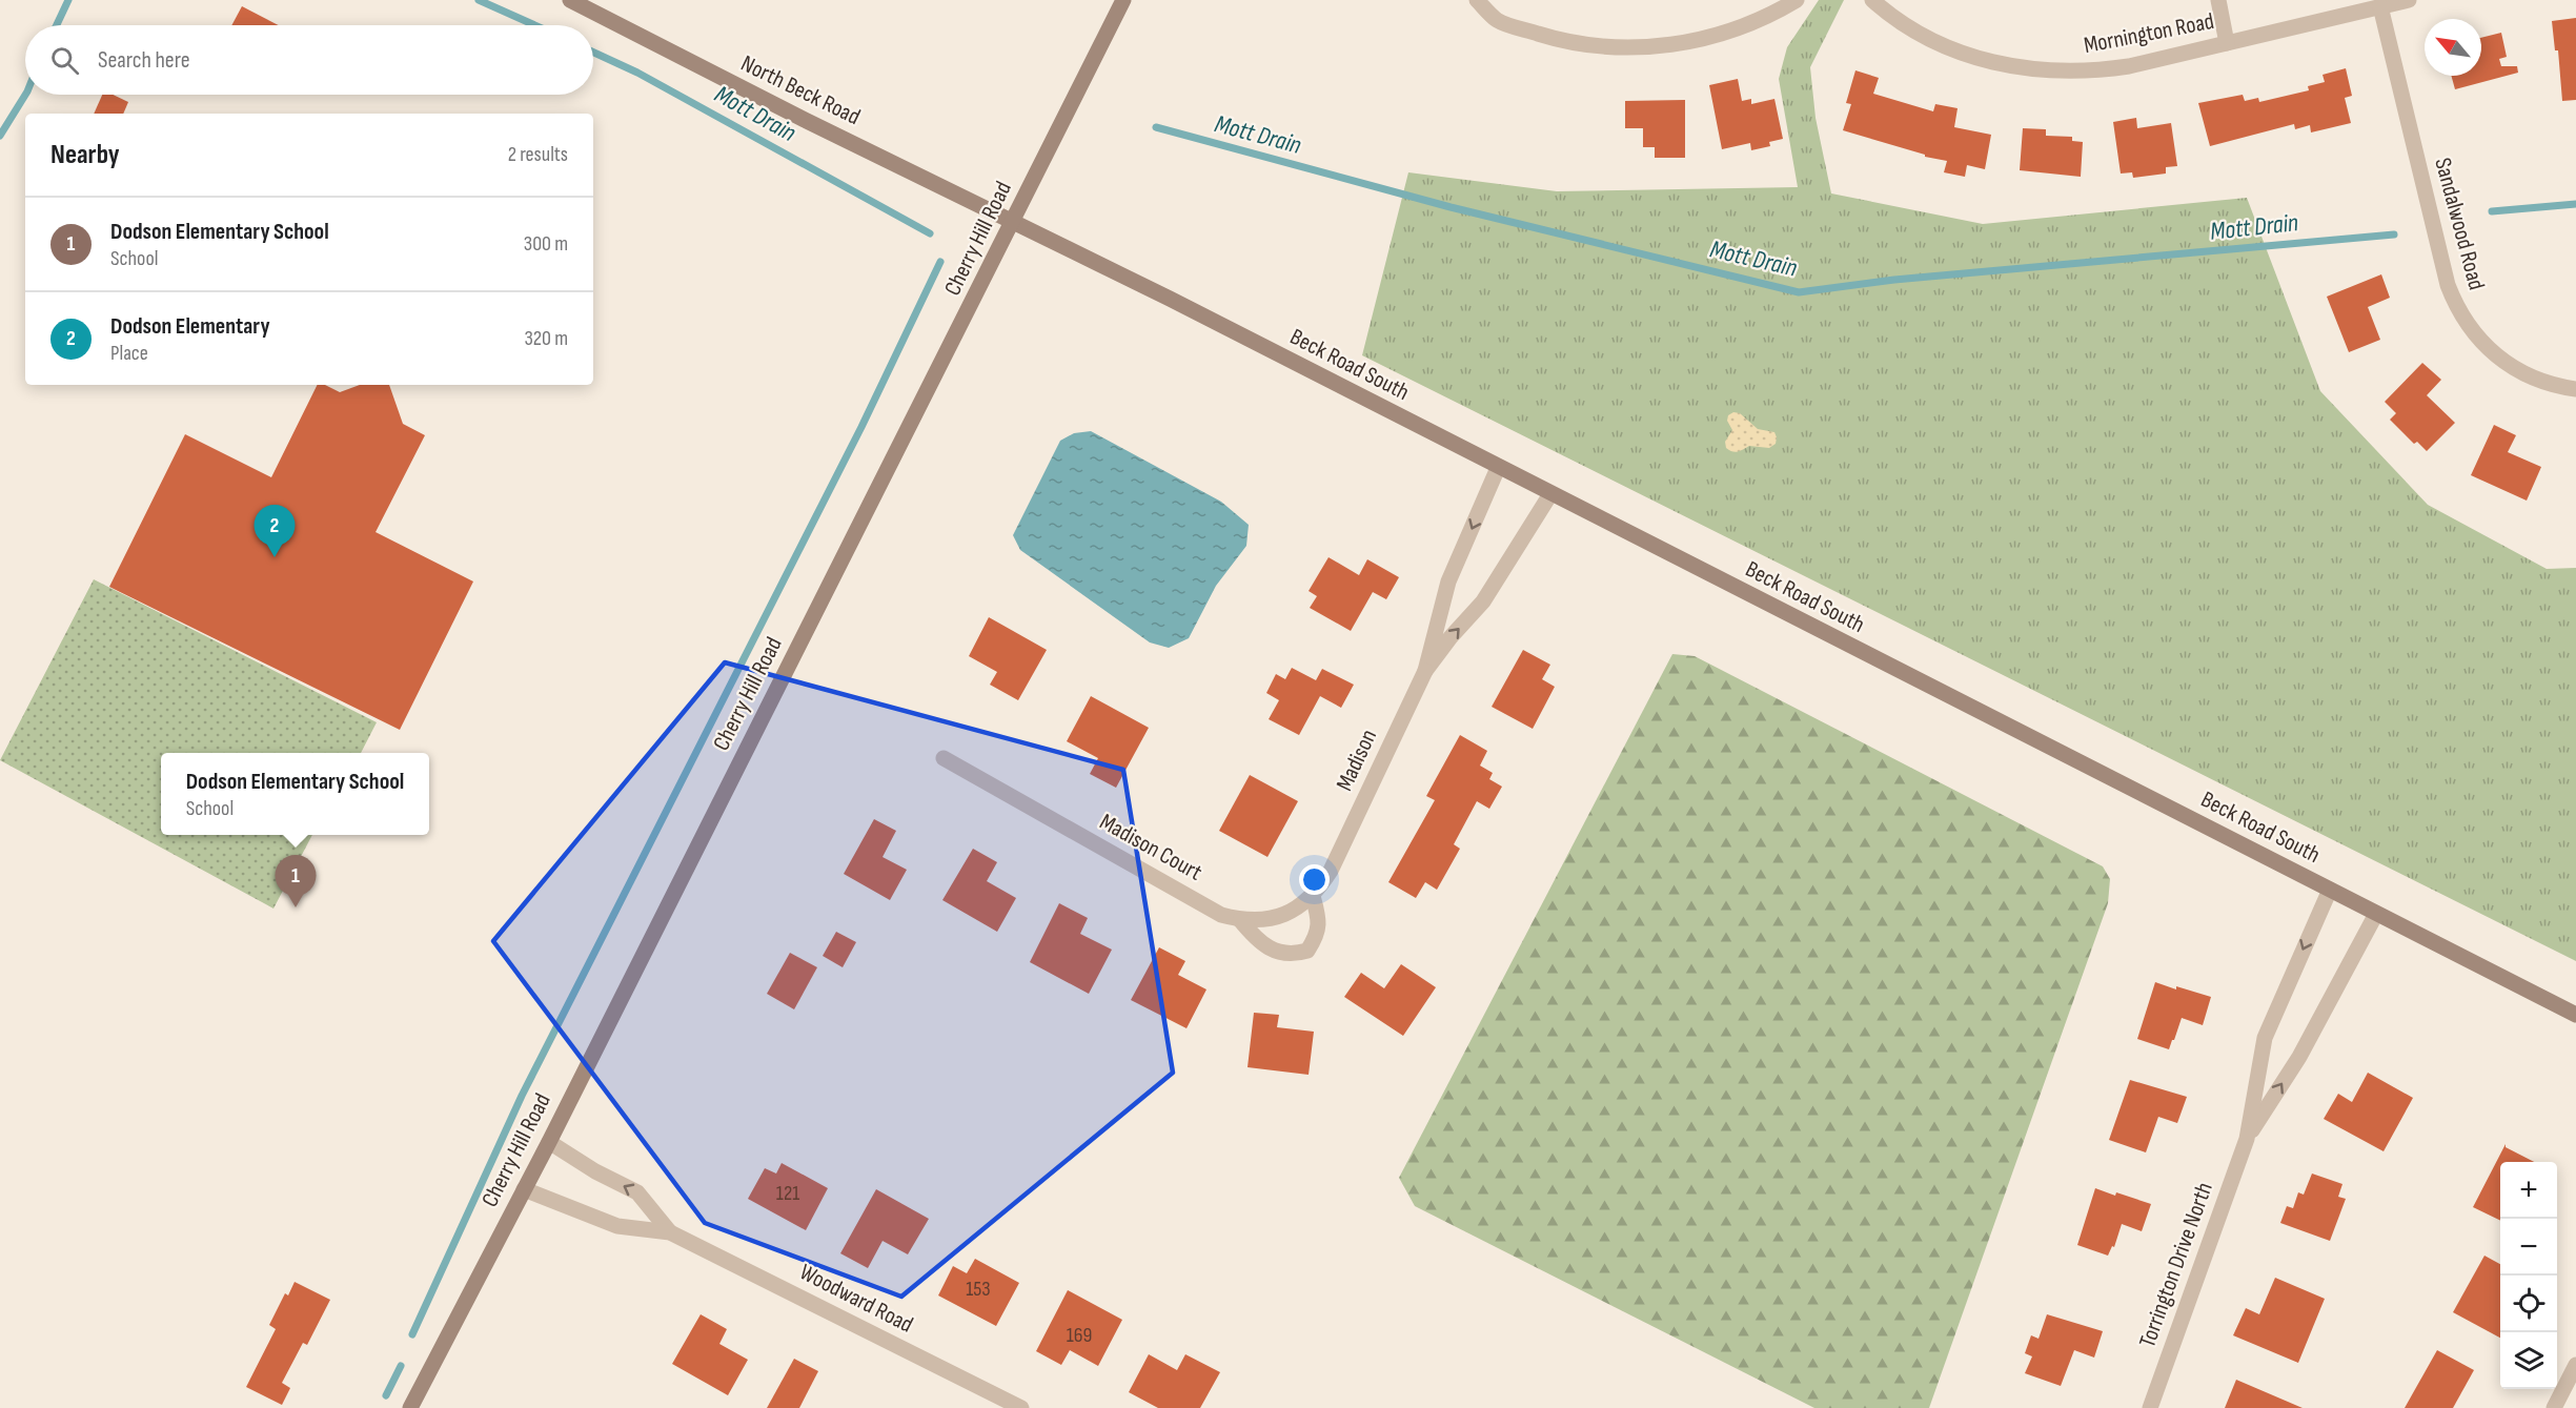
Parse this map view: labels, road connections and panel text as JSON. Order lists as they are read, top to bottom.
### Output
{
  "streets": {
    "main road": ["North Beck Road", "Cherry Hill Road", "Beck Road South"],
    "street": [
      "Mornington Road",
      "Sandalwood Road",
      "Madison",
      "Madison Court",
      "Torrington Drive North",
      "Woodward Road"
    ]
  },
  "crossings": [
    ["Mornington Road", "Sandalwood Road"],
    ["North Beck Road", "Cherry Hill Road"],
    ["North Beck Road", "Beck Road South"],
    ["Cherry Hill Road", "Beck Road South"],
    ["Cherry Hill Road", "Woodward Road"],
    ["Beck Road South", "Madison"],
    ["Beck Road South", "Torrington Drive North"],
    ["Madison", "Madison Court"]
  ],
  "water": ["Mott Drain"],
  "house_numbers": ["121", "153", "169"],
  "north": "top left",
  "page": {
    "search": "Search here",
    "heading": ["Nearby", "2 results"],
    "list": [
      {
        "mark": "1",
        "name": "Dodson Elementary School",
        "note": "School",
        "value": "300 m"
      },
      {
        "mark": "2",
        "name": "Dodson Elementary",
        "note": "Place",
        "value": "320 m"
      }
    ],
    "pins": ["2", "1"],
    "popup": ["Dodson Elementary School", "School"],
    "map_buttons": ["+", "−"]
  }
}
